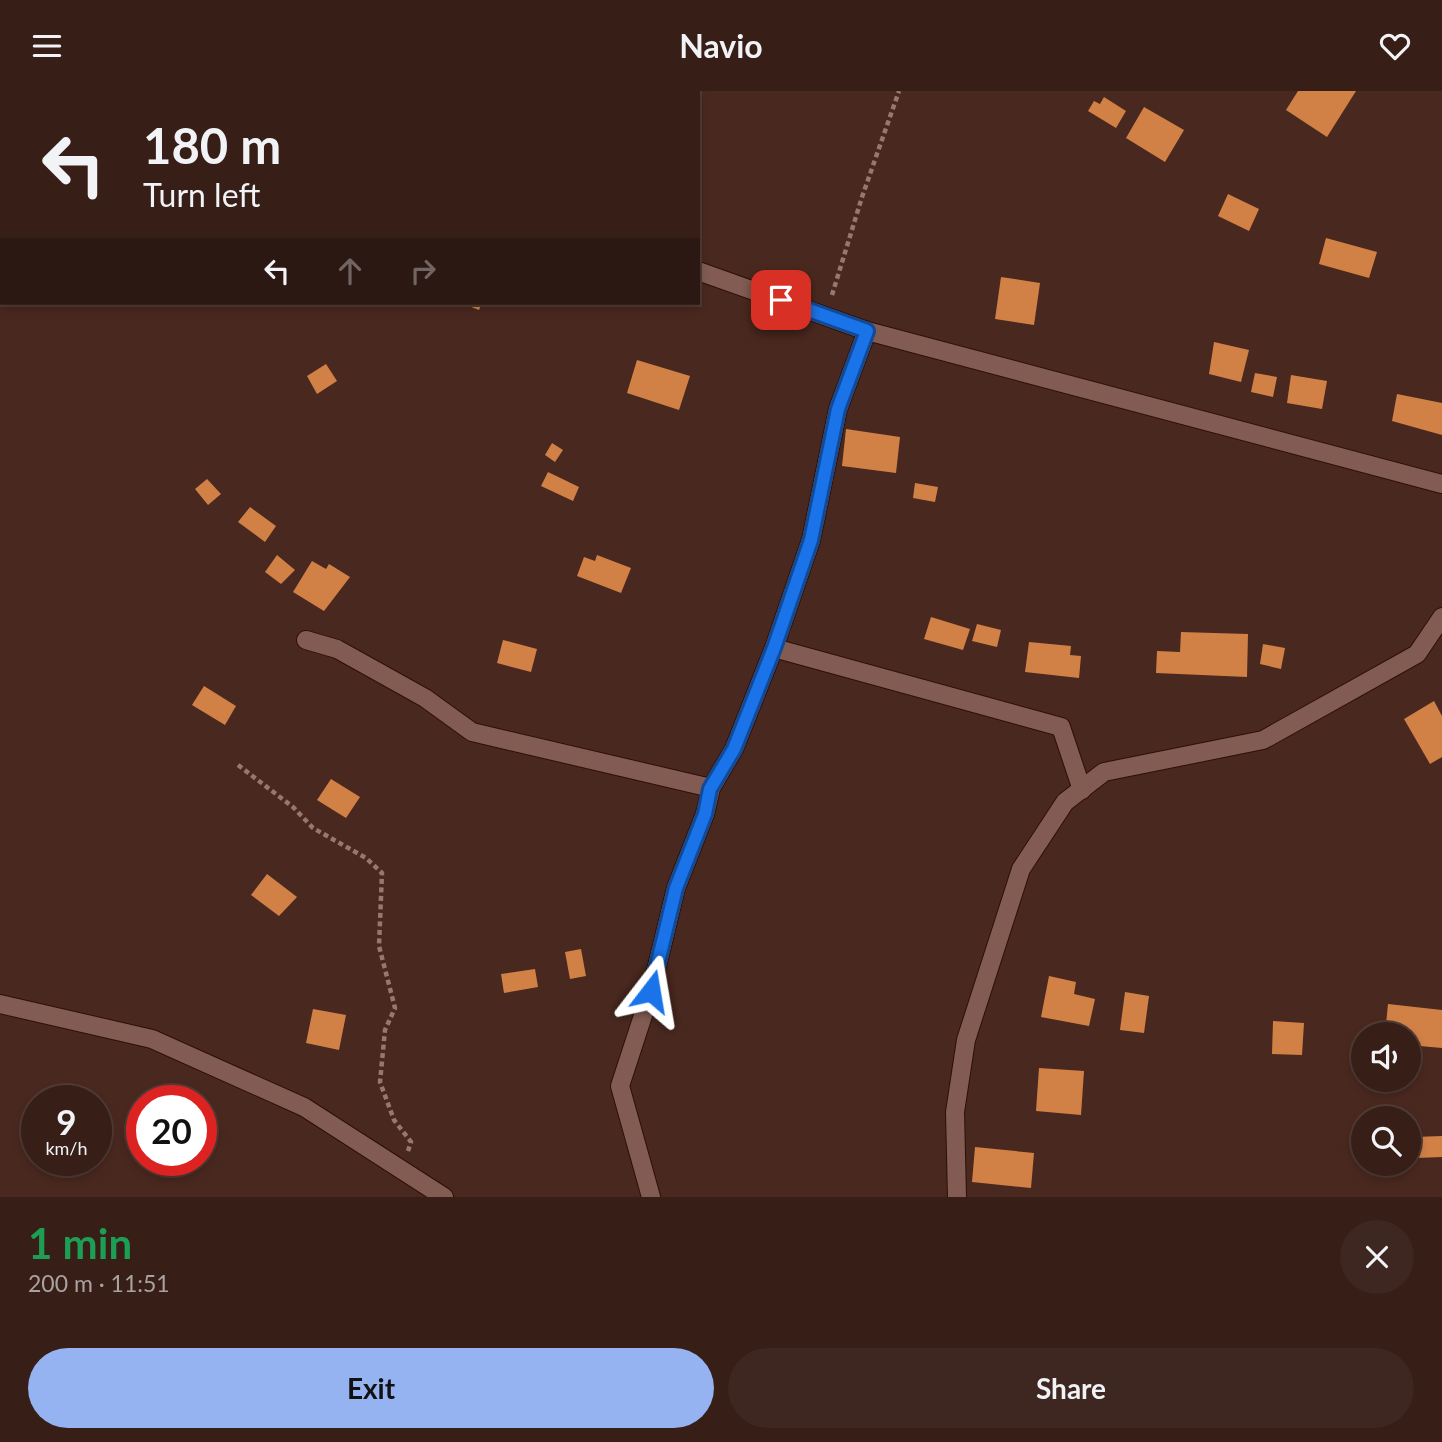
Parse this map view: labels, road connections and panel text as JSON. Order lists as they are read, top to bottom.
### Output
{
  "page": {
    "header": "Navio",
    "turn": ["180 m", "Turn left"],
    "speed": "9 km/h",
    "limit": "20",
    "heading": ["1 min", "200 m · 11:51"],
    "buttons": ["Exit", "Share"]
  }
}
